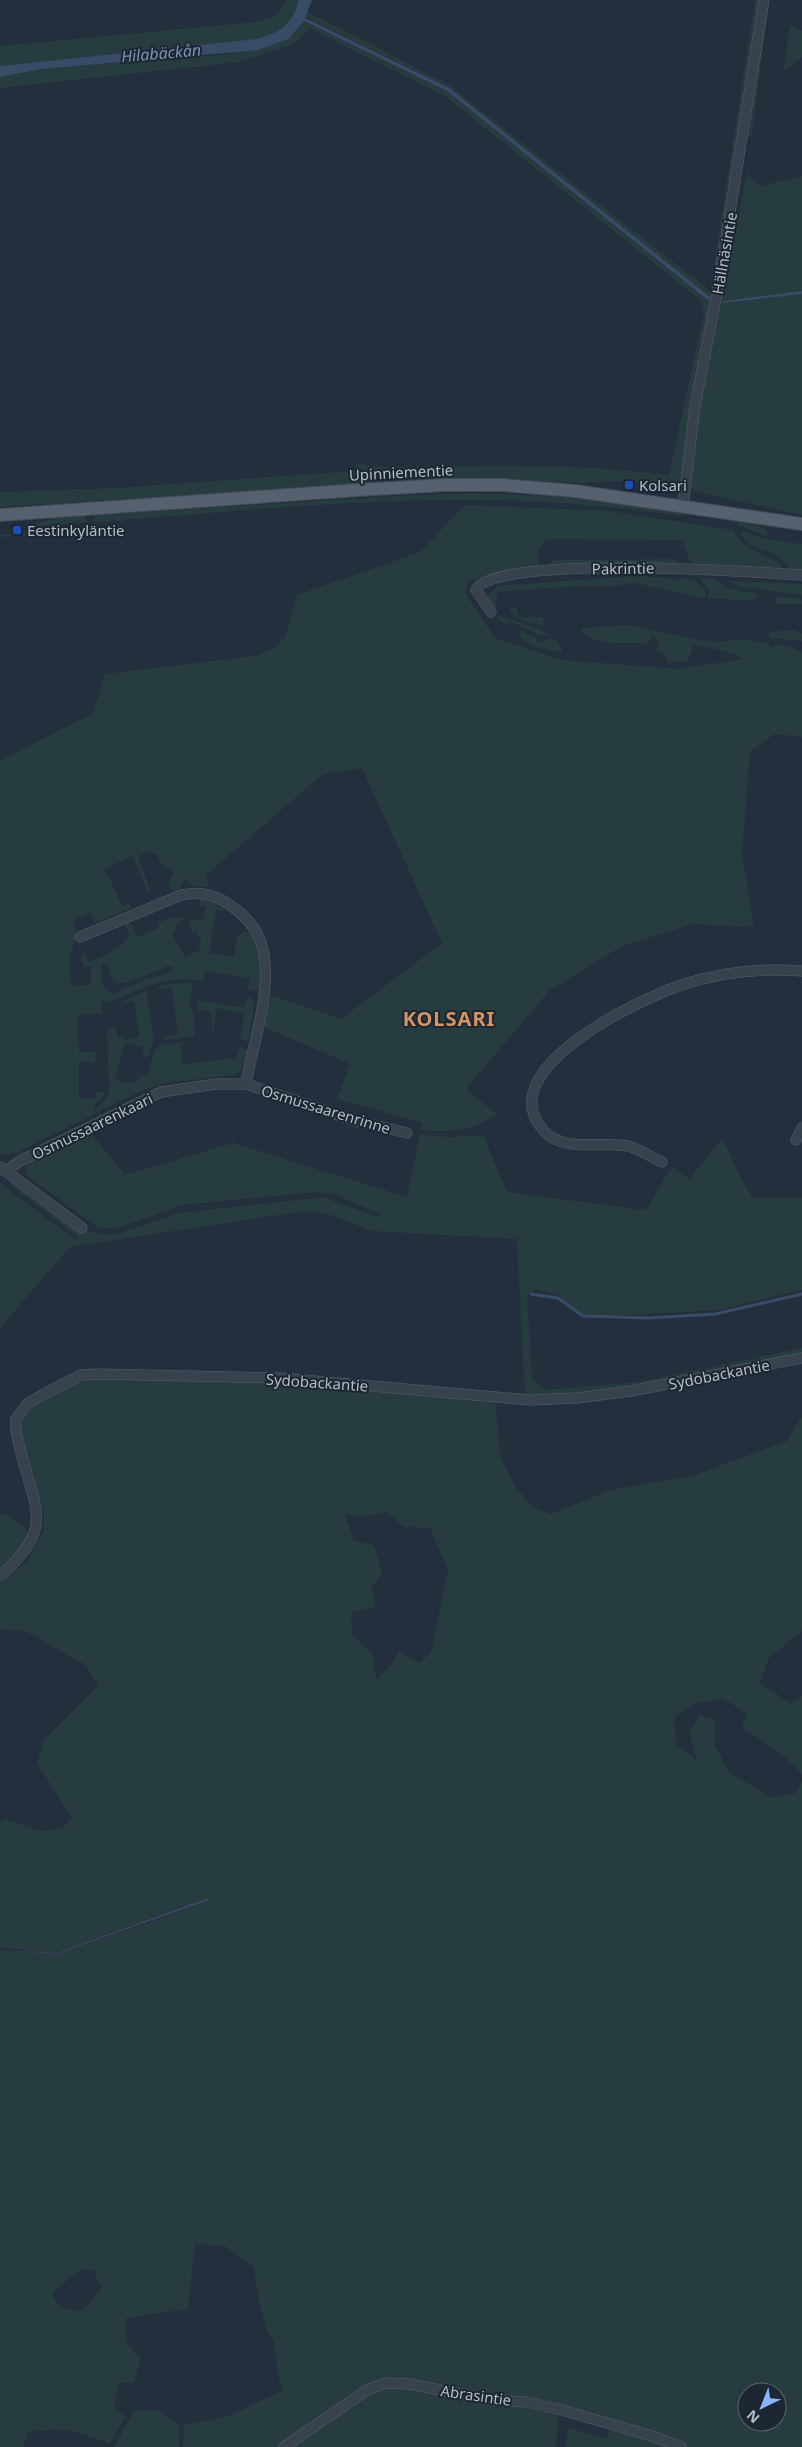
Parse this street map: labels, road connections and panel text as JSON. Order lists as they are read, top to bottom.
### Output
{
  "streets": {
    "main road": ["Upinniementie"],
    "street": [
      "Hällnäsintie",
      "Pakrintie",
      "Osmussaarenrinne",
      "Osmussaarenkaari",
      "Sydobackantie",
      "Abrasintie"
    ]
  },
  "crossings": [
    ["Hällnäsintie", "Upinniementie"],
    ["Osmussaarenrinne", "Osmussaarenkaari"]
  ],
  "districts": ["KOLSARI"],
  "water": ["Hilabäckån"],
  "places": {
    "transit": ["Kolsari", "Eestinkyläntie"]
  },
  "north": "bottom left"
}
